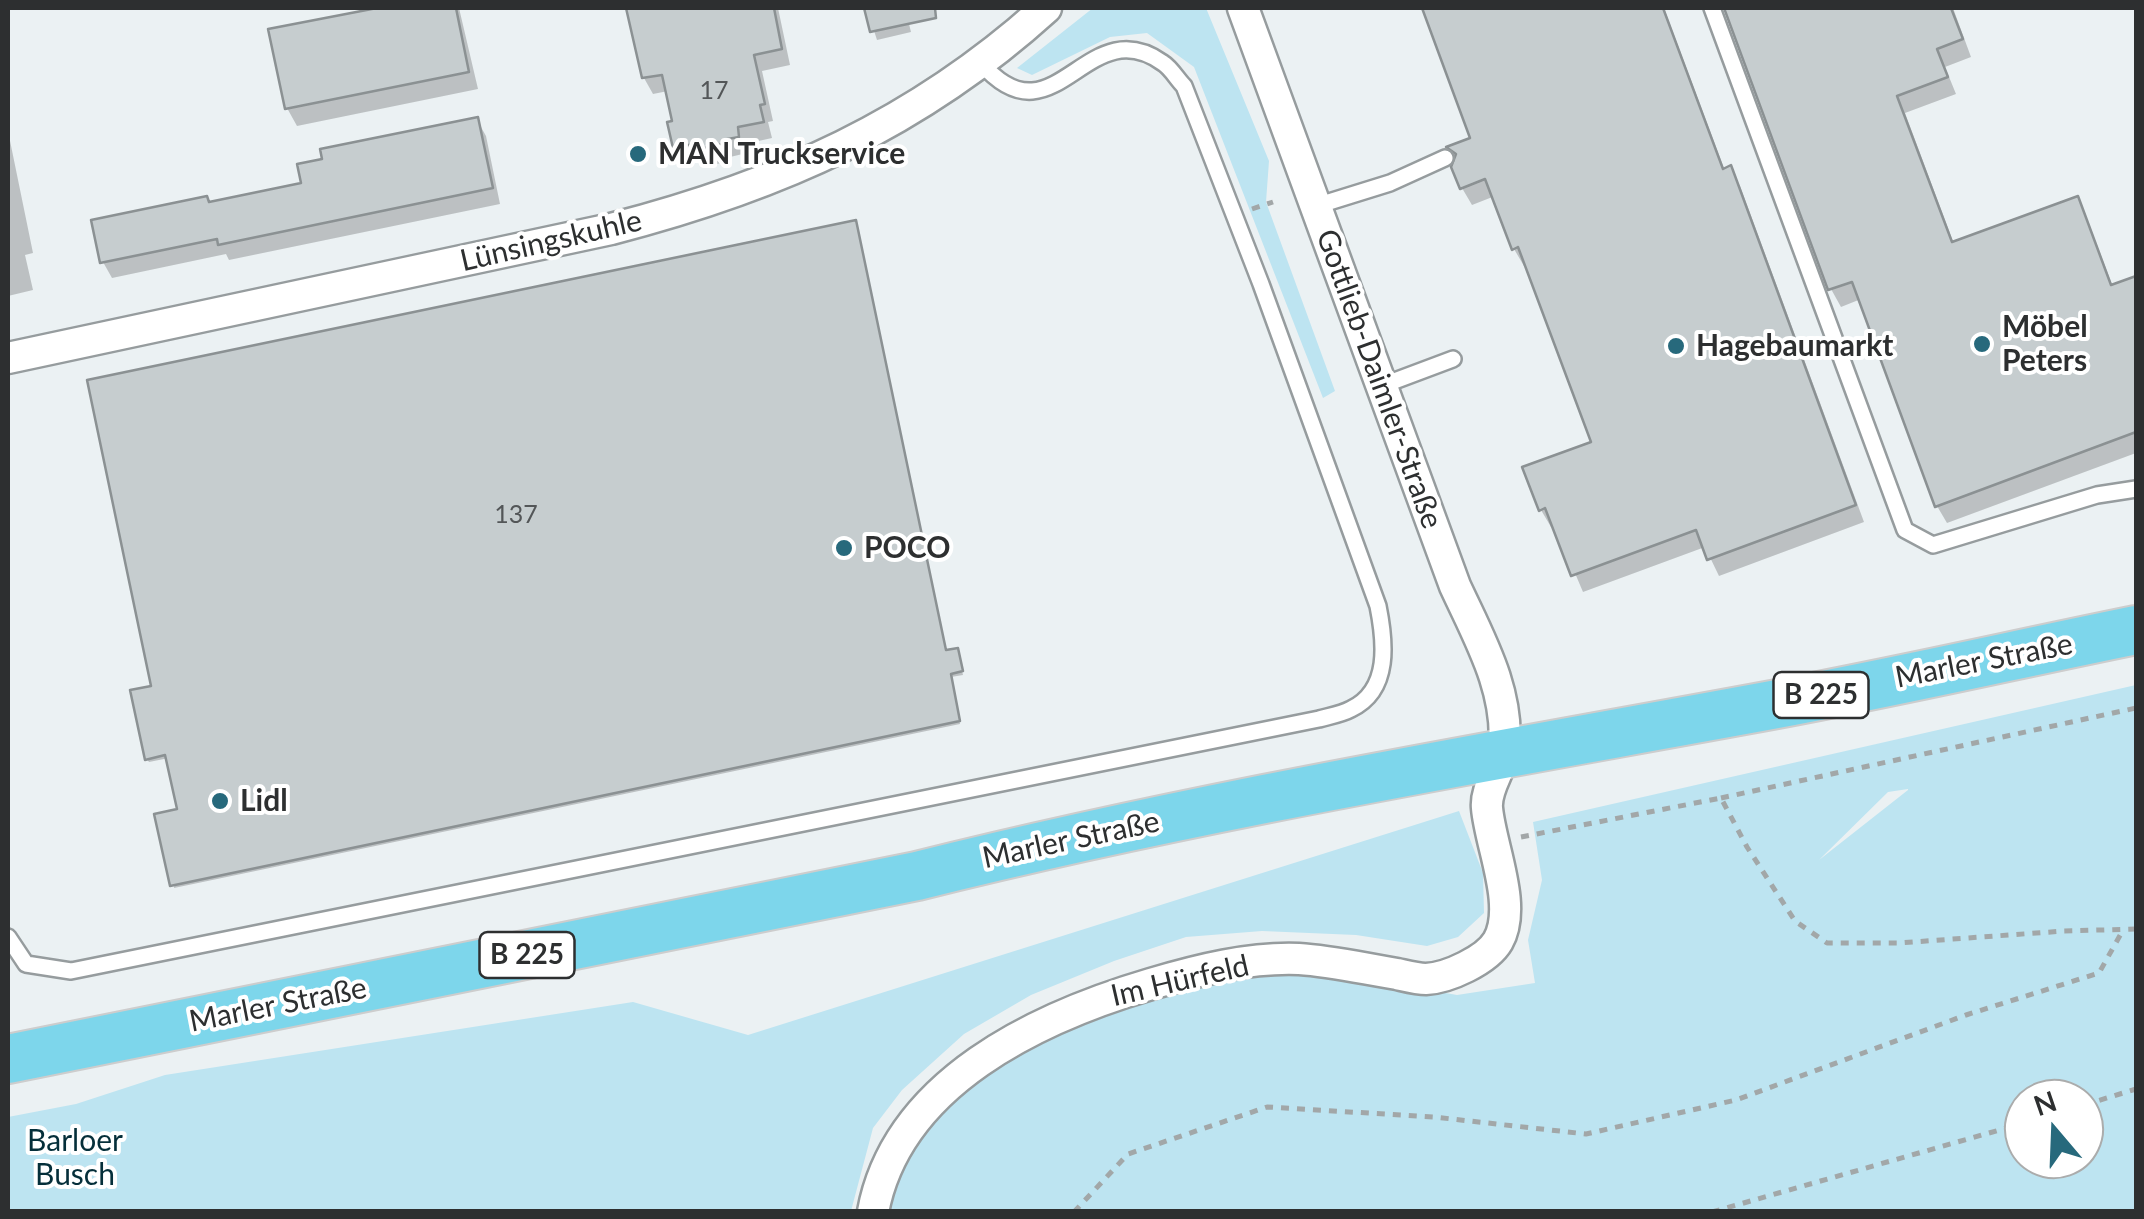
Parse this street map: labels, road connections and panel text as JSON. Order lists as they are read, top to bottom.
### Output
{
  "streets": {
    "main road": ["Marler Straße", "B 225"],
    "street": ["Lünsingskuhle", "Gottlieb-Daimler-Straße", "Im Hürfeld"]
  },
  "crossings": [
    ["Gottlieb-Daimler-Straße", "Marler Straße"],
    ["Gottlieb-Daimler-Straße", "Im Hürfeld"],
    ["Marler Straße", "Im Hürfeld"]
  ],
  "parks": ["Barloer Busch"],
  "places": [
    "MAN Truckservice",
    "Möbel Peters",
    "Hagebaumarkt",
    "POCO",
    "Lidl"
  ],
  "house_numbers": ["17", "137"],
  "north": "top"
}
